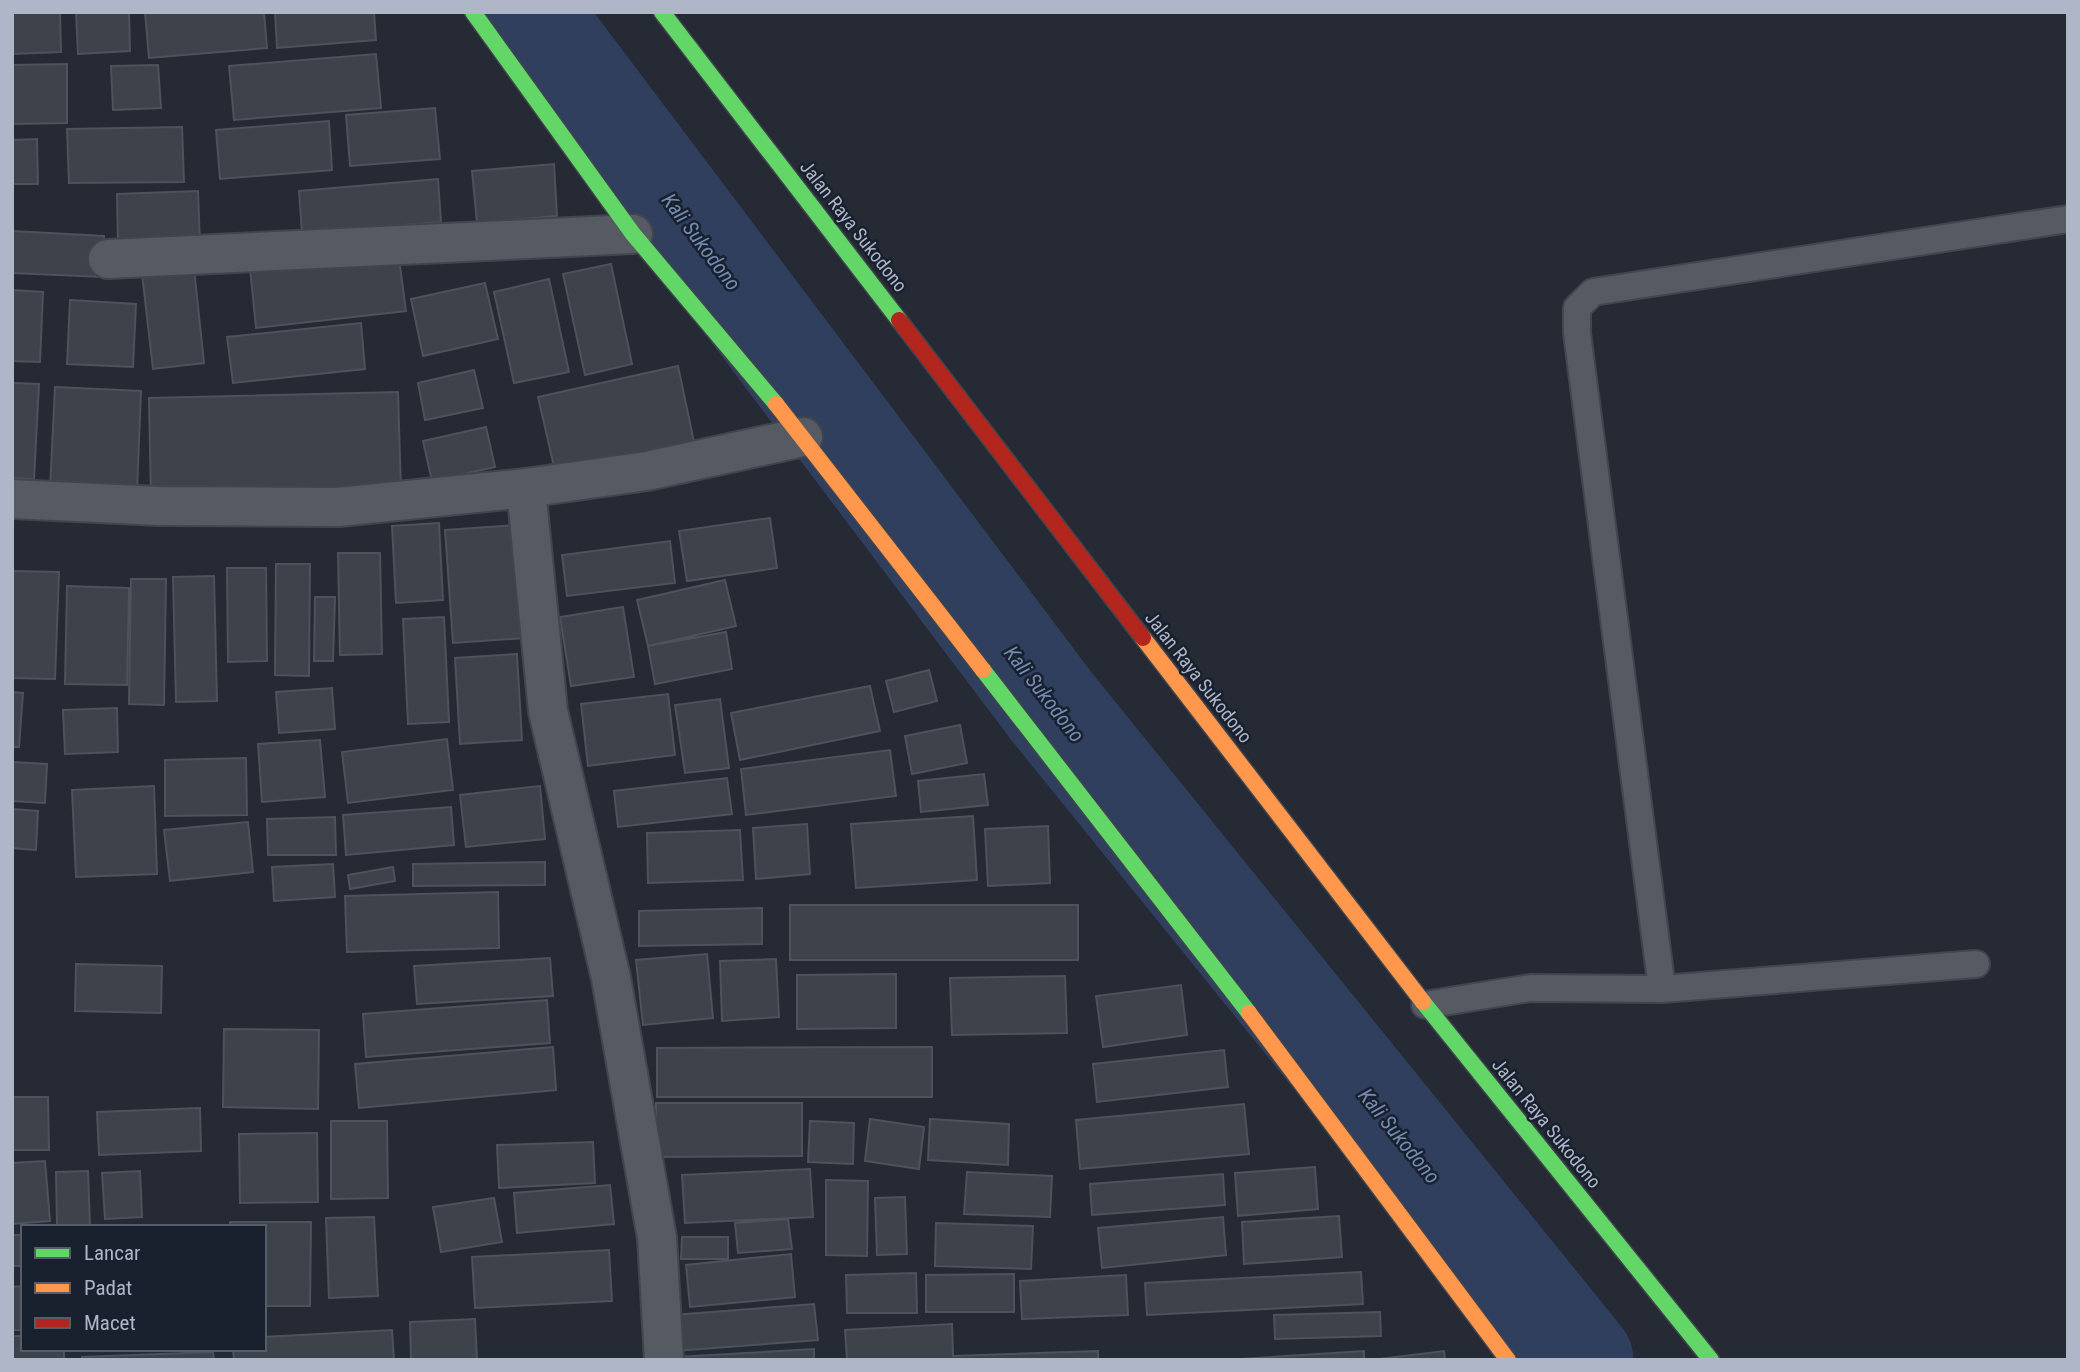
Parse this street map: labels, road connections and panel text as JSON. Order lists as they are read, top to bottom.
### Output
{
  "streets": {
    "main road": ["Jalan Raya Sukodono"]
  },
  "water": ["Kali Sukodono"],
  "legend": ["Lancar", "Padat", "Macet"]
}
